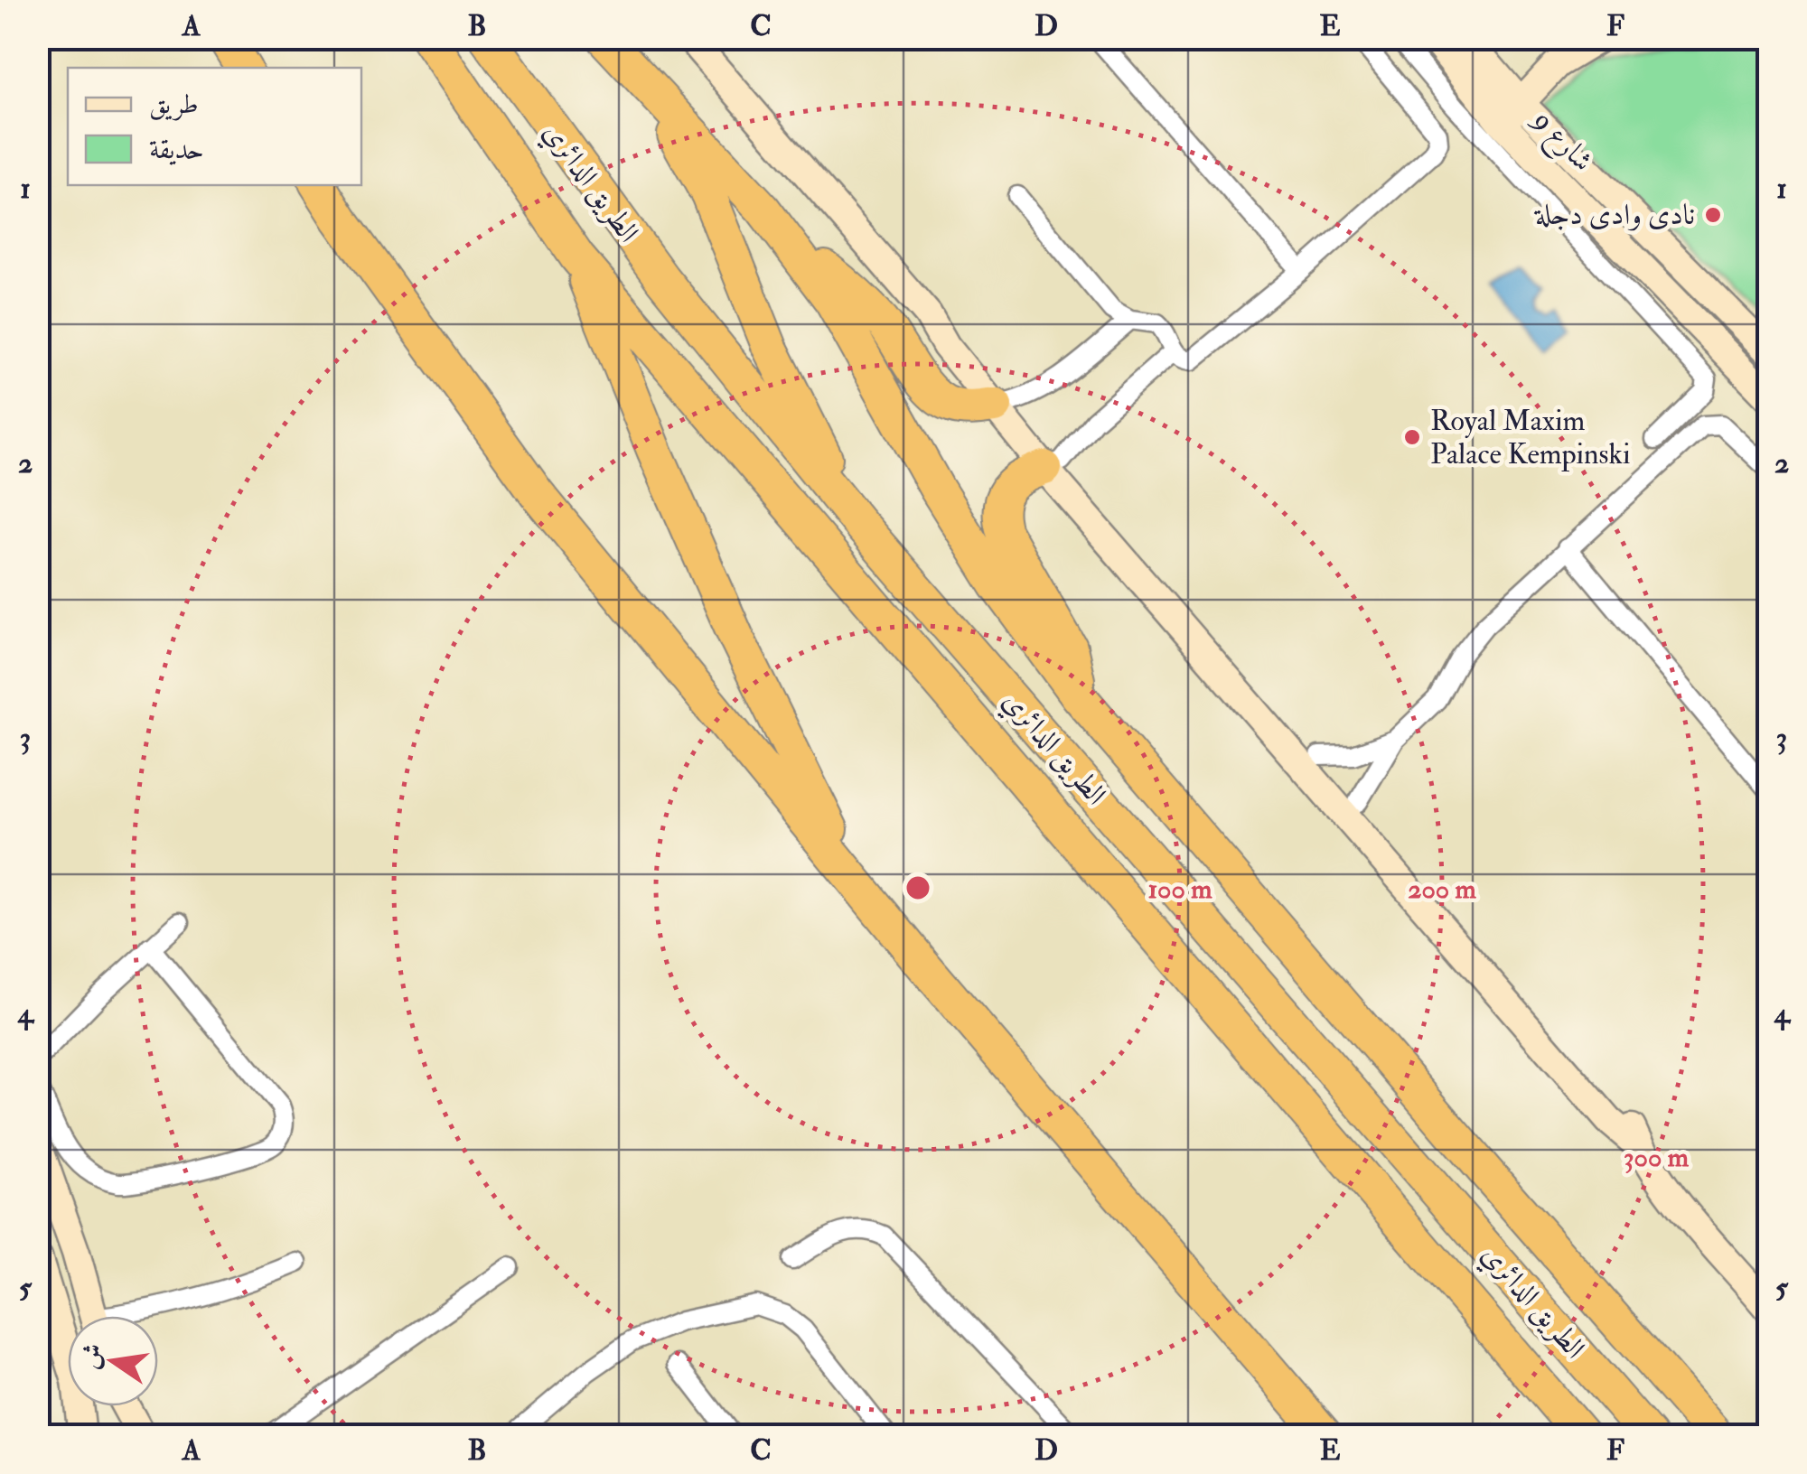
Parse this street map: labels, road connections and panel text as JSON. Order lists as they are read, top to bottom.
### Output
{
  "streets": {
    "highway": ["الطريق الدائري"],
    "street": ["شارع 9"]
  },
  "places": ["نادى وادى دجلة", "Royal Maxim Palace Kempinski"],
  "legend": ["طريق", "حديقة"],
  "north": "left",
  "grid": {
    "columns": [
      "A",
      "B",
      "C",
      "D",
      "E",
      "F"
    ],
    "rows": [
      "1",
      "2",
      "3",
      "4",
      "5"
    ]
  },
  "rings": ["100 m", "200 m", "300 m"]
}
